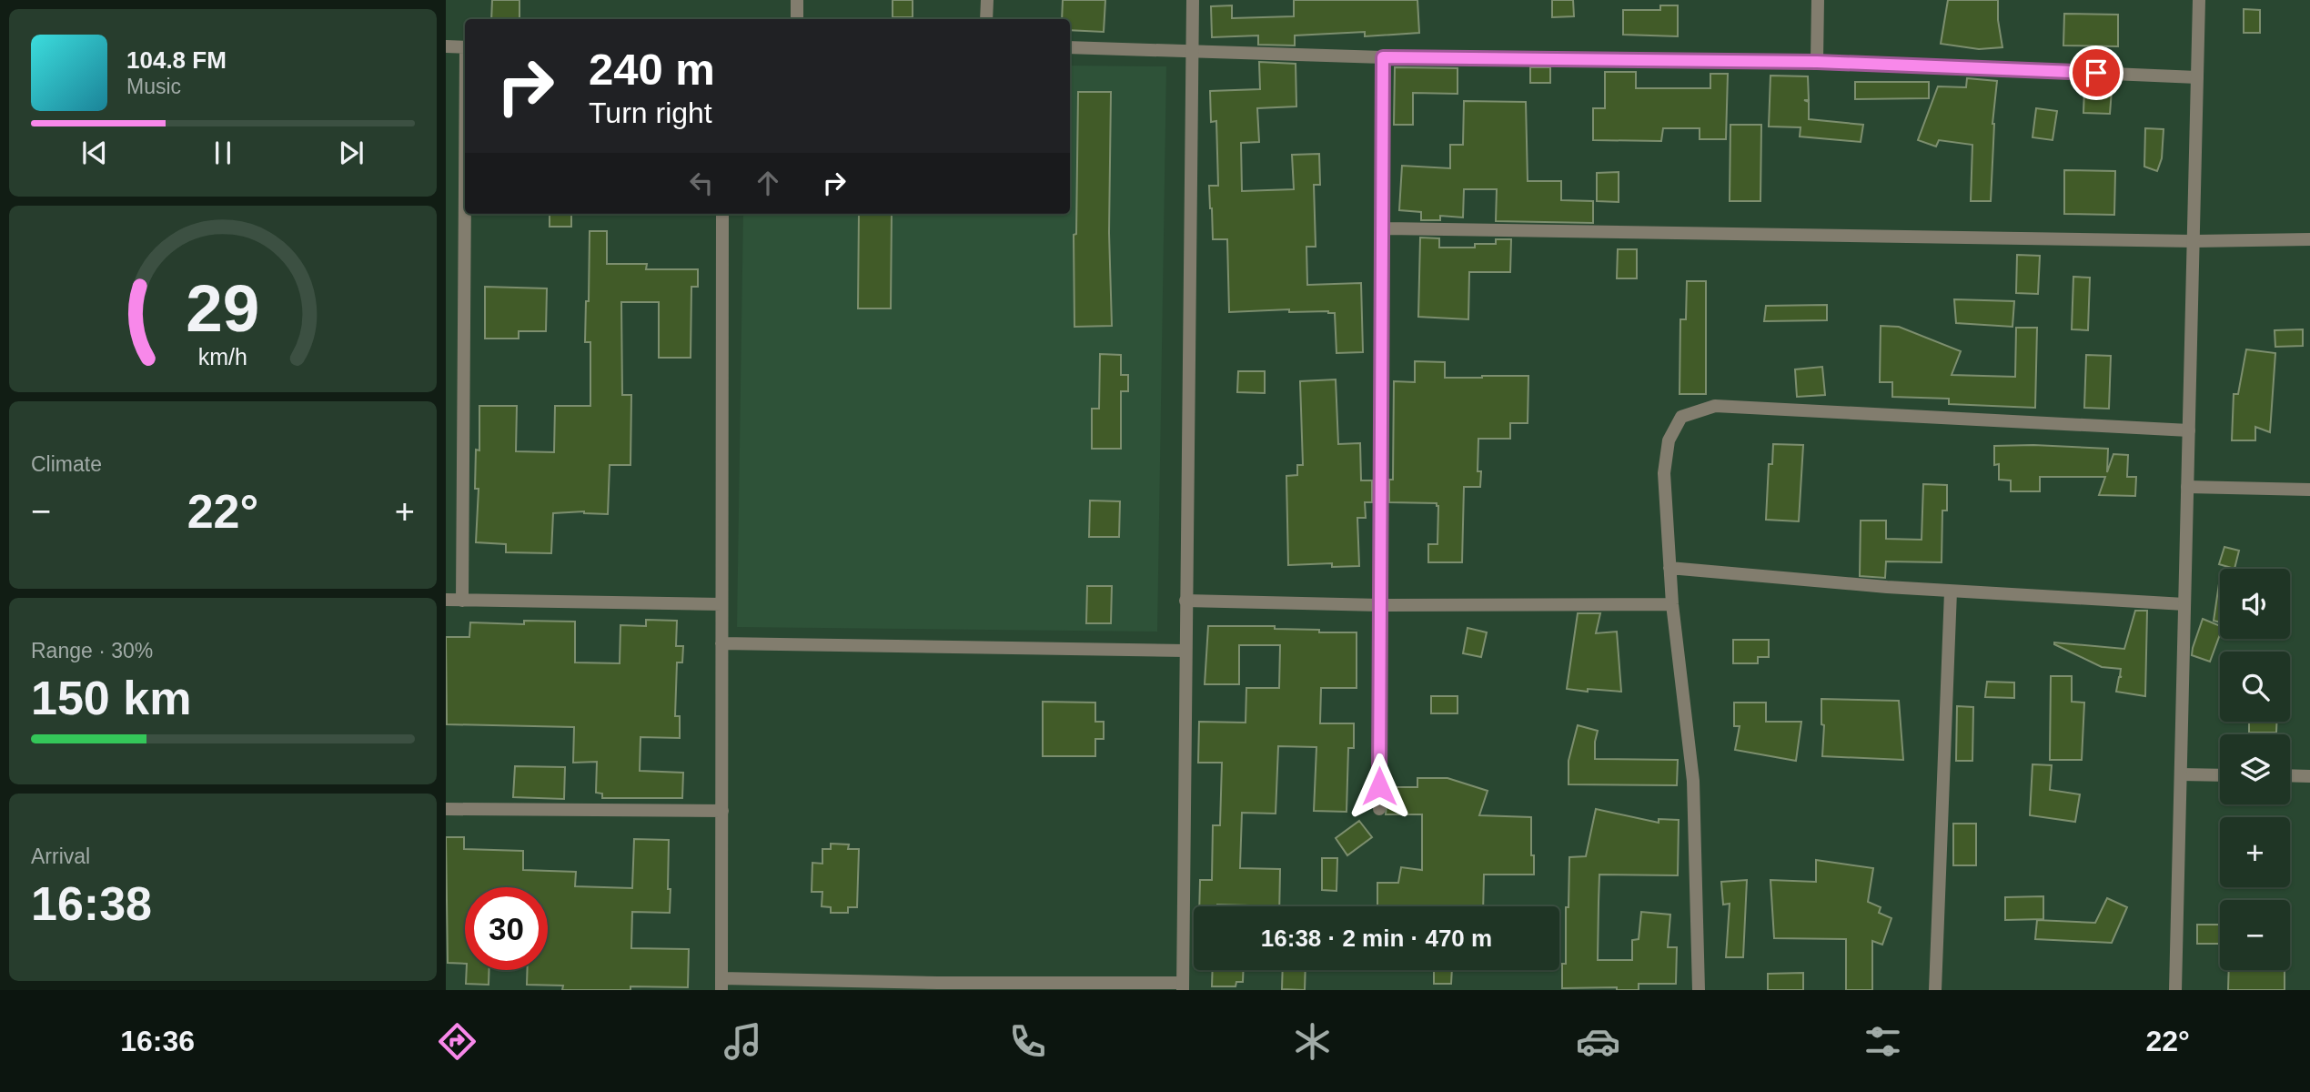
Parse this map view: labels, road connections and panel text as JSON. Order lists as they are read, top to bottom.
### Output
{
  "page": {
    "turn": ["240 m", "Turn right"],
    "song": ["104.8 FM", "Music"],
    "tile": [
      "Climate",
      ["Range · 30%", "150 km"],
      ["Arrival", "16:38"]
    ],
    "heat": ["−", "22°", "+"],
    "map_buttons": ["+", "−"],
    "limit": "30",
    "trip": "16:38 · 2 min · 470 m",
    "tabs": ["16:36", "22°"],
    "gauge": ["29", "km/h"]
  }
}
